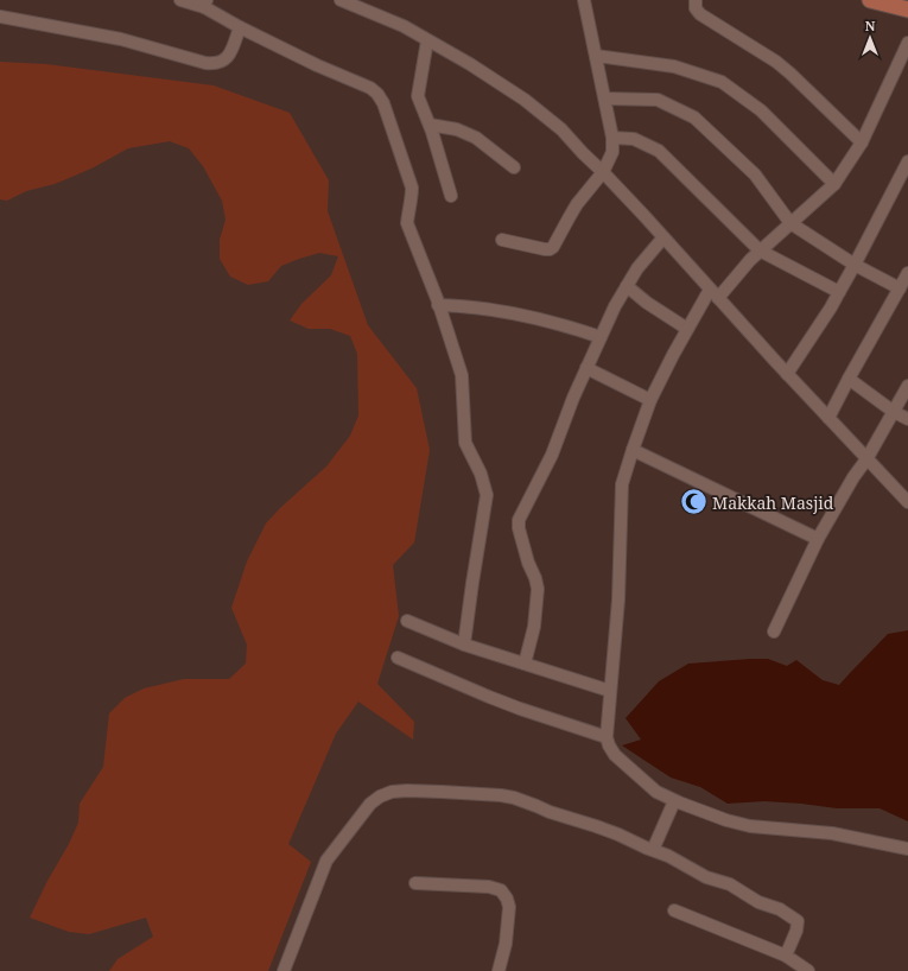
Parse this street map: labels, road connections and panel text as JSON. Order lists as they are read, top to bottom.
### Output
{
  "places": {
    "mosque": ["Makkah Masjid"]
  },
  "north": "top"
}
